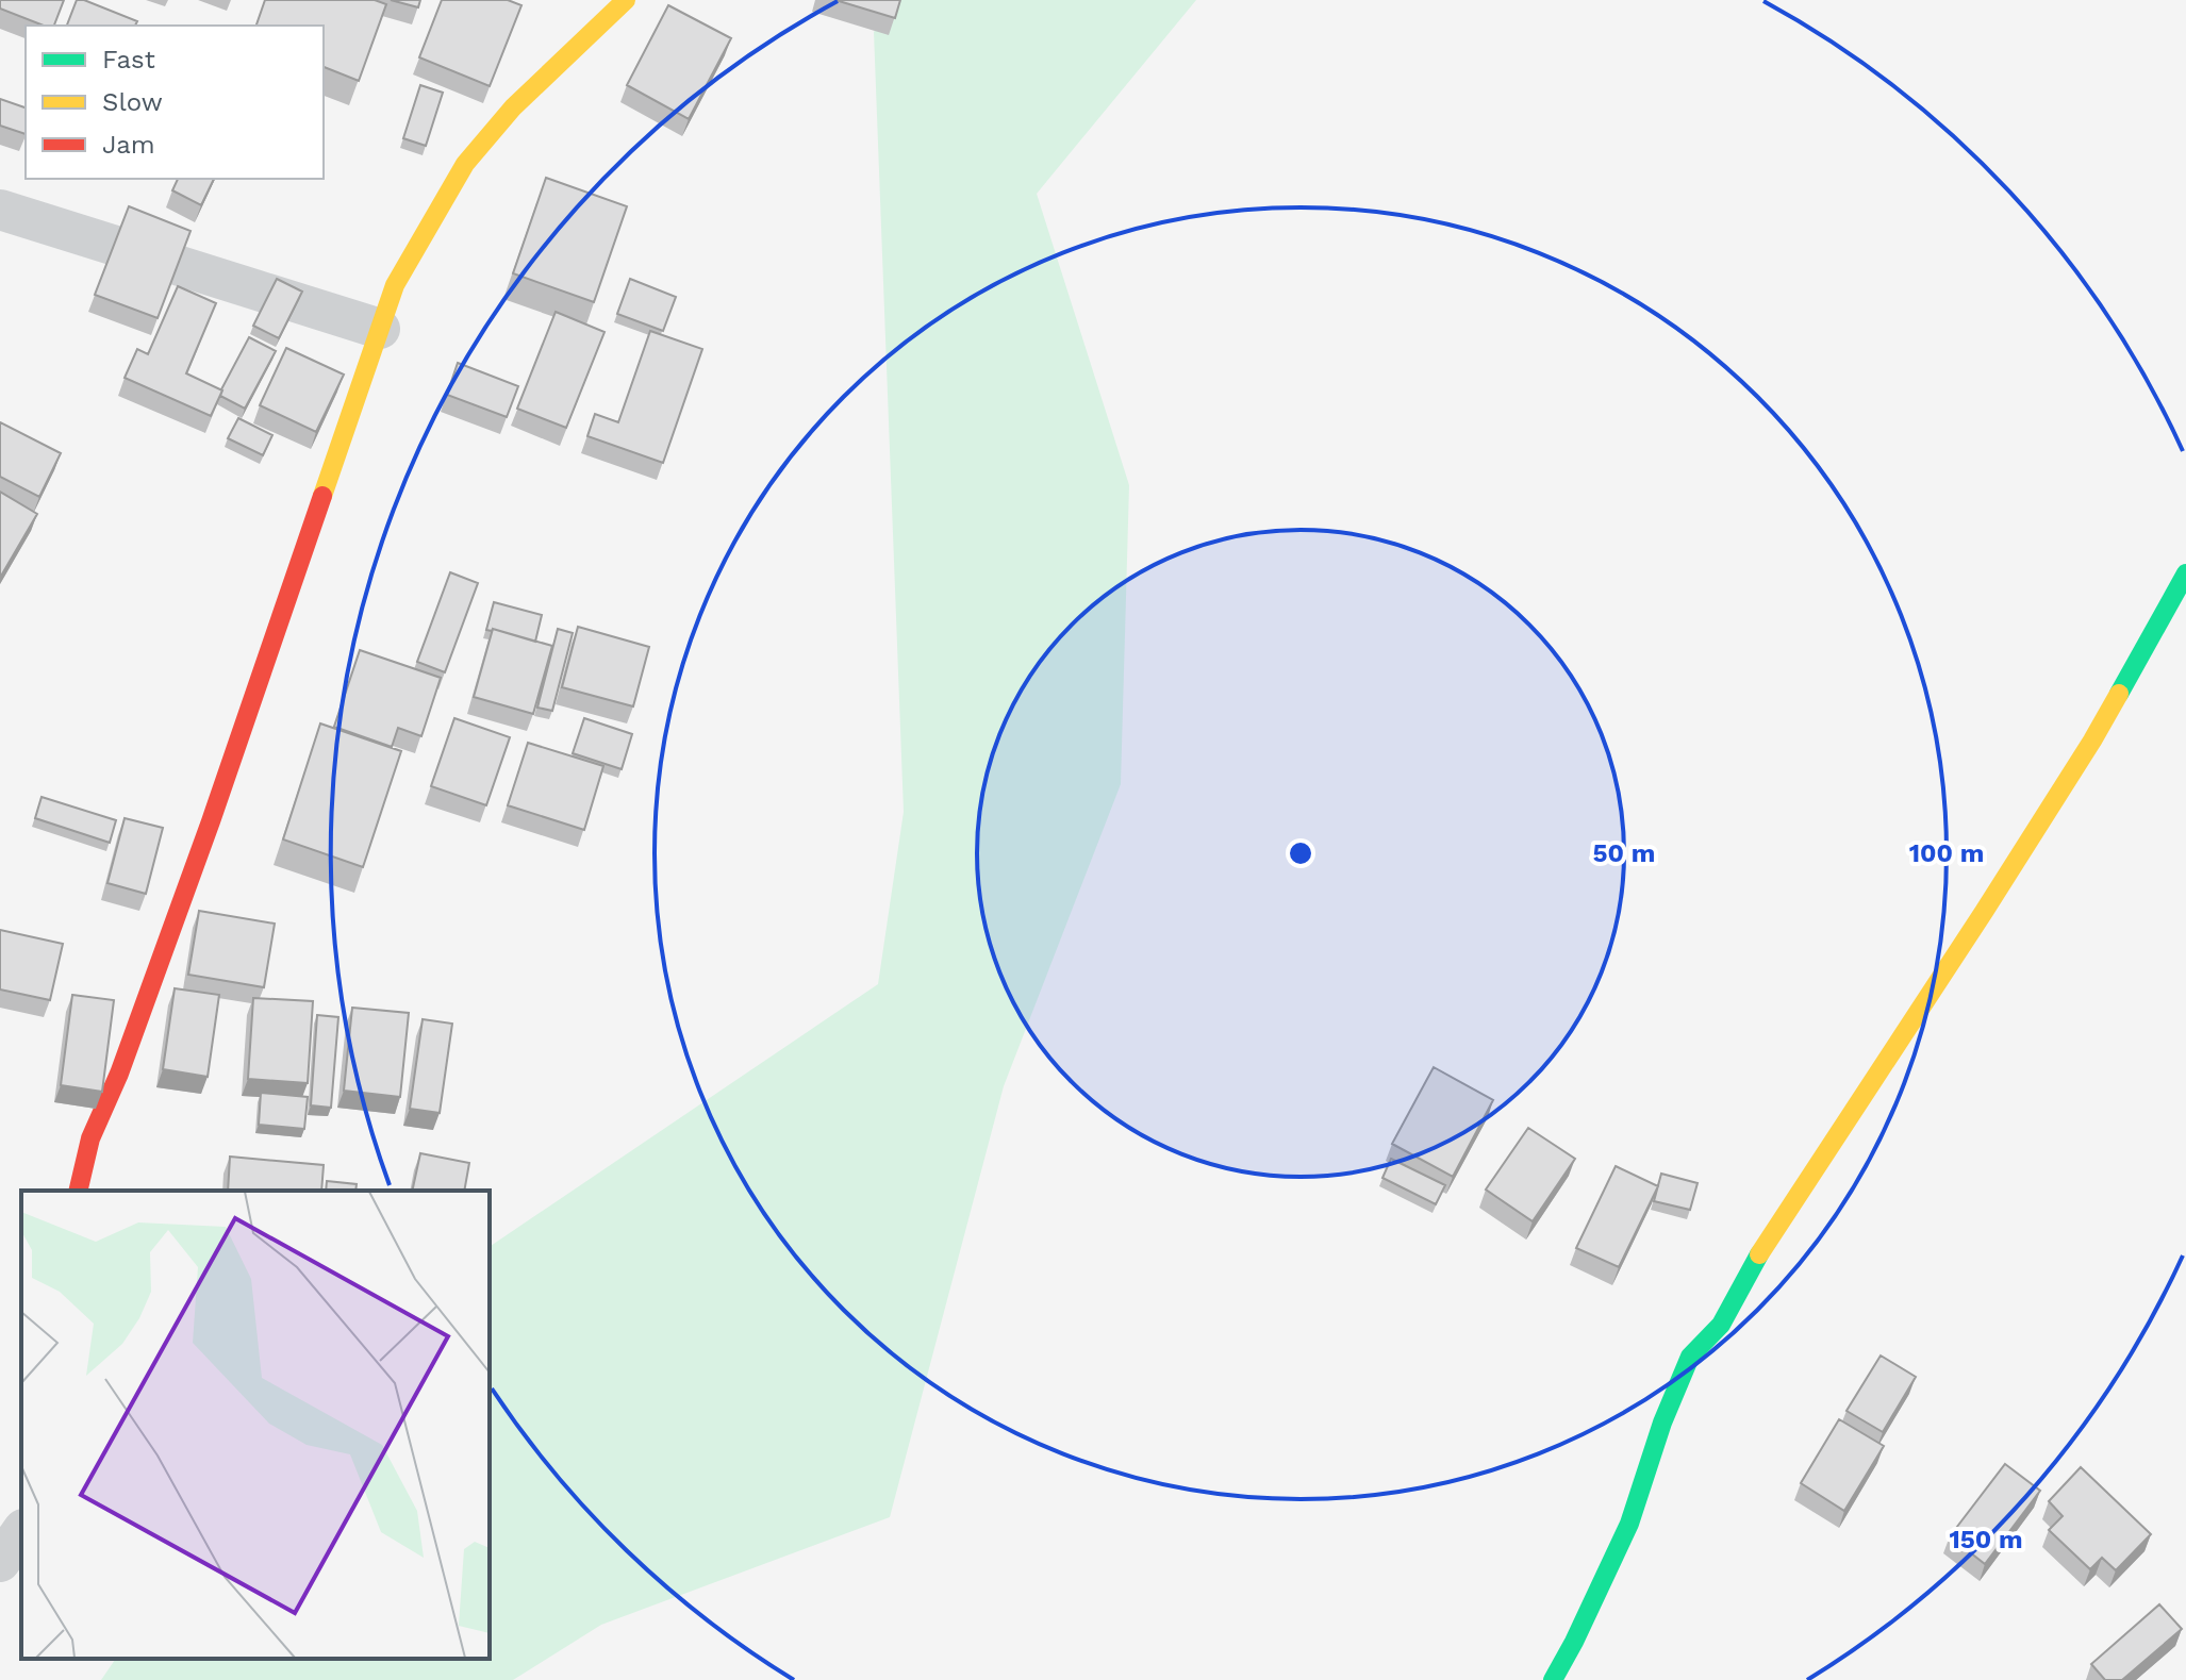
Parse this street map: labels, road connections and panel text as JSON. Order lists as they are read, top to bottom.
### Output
{
  "legend": ["Fast", "Slow", "Jam"],
  "rings": ["50 m", "100 m", "150 m"]
}
